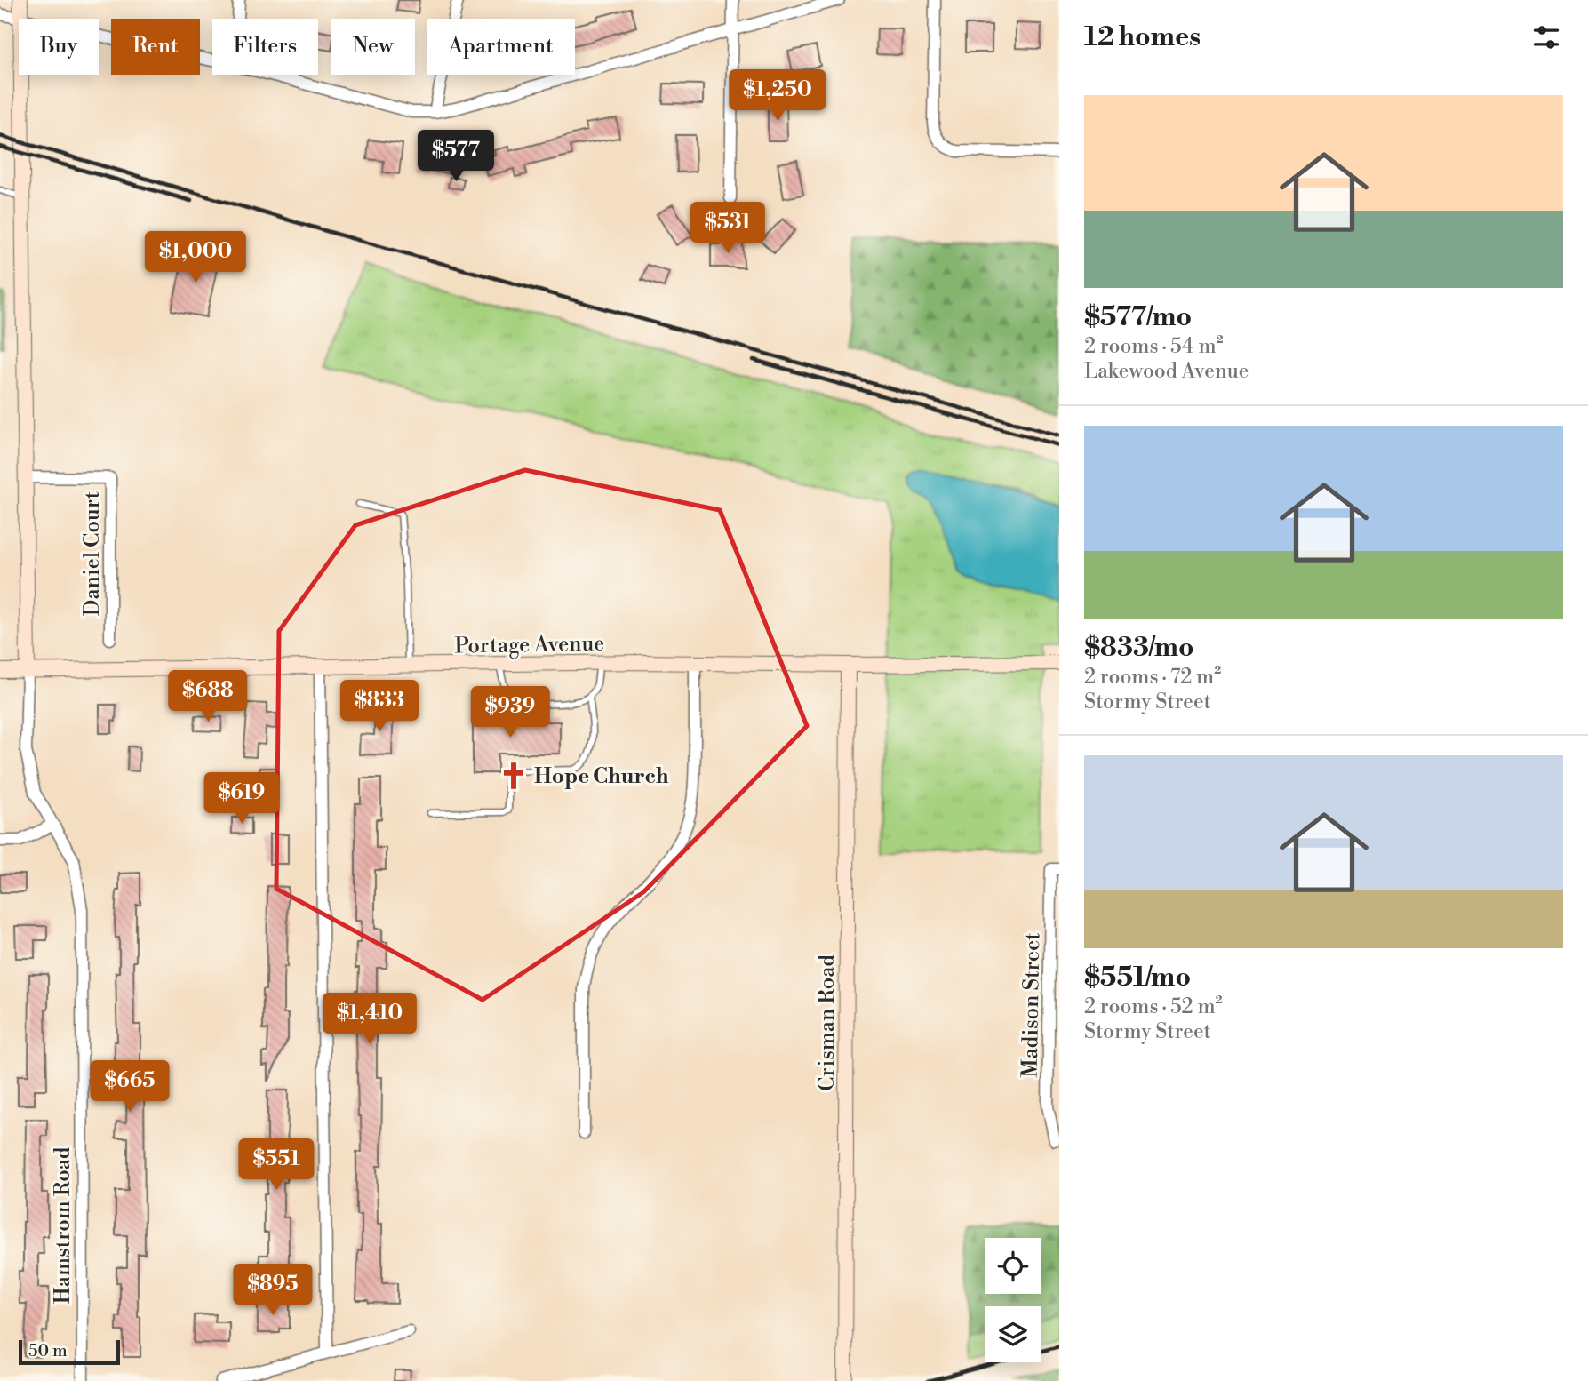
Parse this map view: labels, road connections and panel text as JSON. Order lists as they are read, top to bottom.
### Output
{
  "streets": {
    "street": [
      "Daniel Court",
      "Portage Avenue",
      "Madison Street",
      "Crisman Road",
      "Hamstrom Road"
    ]
  },
  "crossings": [
    ["Daniel Court", "Hamstrom Road"],
    ["Portage Avenue", "Crisman Road"],
    ["Portage Avenue", "Hamstrom Road"]
  ],
  "places": {
    "church": ["Hope Church"]
  },
  "scale_bar": "50 m",
  "page": {
    "heading": "12 homes",
    "chip": [
      "Buy",
      "Rent",
      "Filters",
      "New",
      "Apartment"
    ],
    "price": [
      "$1,250",
      "$577",
      "$531",
      "$1,000",
      "$688",
      "$833",
      "$939",
      "$619",
      "$1,410",
      "$665",
      "$551",
      "$895"
    ],
    "list": [
      {
        "name": "$577/mo",
        "note": "2 rooms · 54 m² · Lakewood Avenue"
      },
      {
        "name": "$833/mo",
        "note": "2 rooms · 72 m² · Stormy Street"
      },
      {
        "name": "$551/mo",
        "note": "2 rooms · 52 m² · Stormy Street"
      }
    ],
    "scale": "50 m"
  }
}
